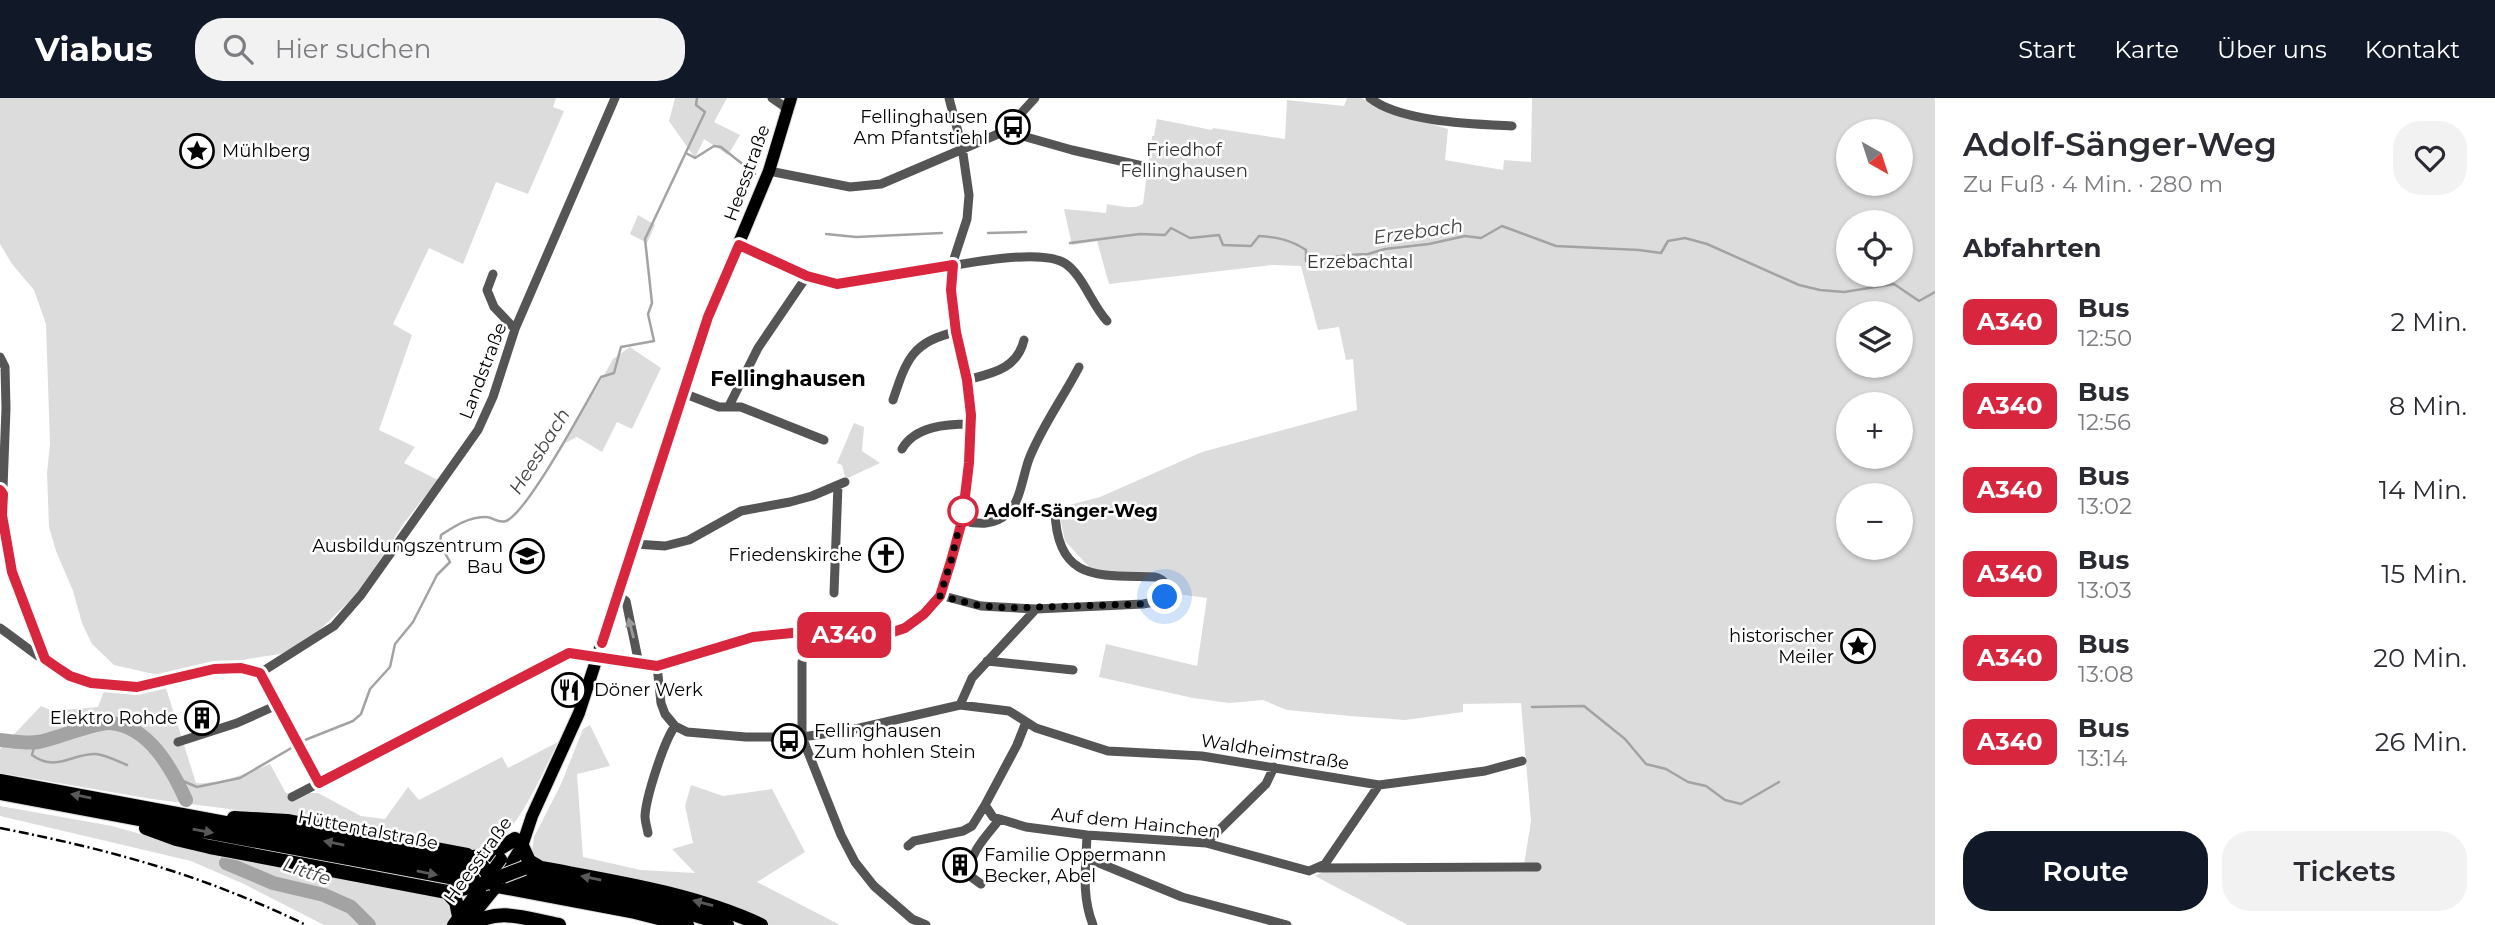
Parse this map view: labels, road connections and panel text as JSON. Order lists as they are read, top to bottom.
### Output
{
  "streets": {
    "highway": ["Hüttentalstraße"],
    "main road": ["Heesstraße"],
    "street": ["Landstraße", "Waldheimstraße", "Auf dem Hainchen"]
  },
  "districts": ["Fellinghausen"],
  "water": ["Erzebach", "Heesbach", "Littfe"],
  "parks": ["Friedhof Fellinghausen", "Erzebachtal"],
  "places": {
    "bus stop": ["Fellinghausen Am Pfantstiehl", "Fellinghausen Zum hohlen Stein"],
    "place": ["Mühlberg", "historischer Meiler"],
    "other": ["Adolf-Sänger-Weg"],
    "church": ["Friedenskirche"],
    "school or university": ["Ausbildungszentrum Bau"],
    "restaurant": ["Döner Werk"],
    "building": ["Elektro Rohde", "Familie Oppermann Becker, Abel"]
  },
  "lines": ["bus line A340"],
  "north": "bottom right",
  "page": {
    "header": "Viabus",
    "search": "Hier suchen",
    "nav": [
      "Start",
      "Karte",
      "Über uns",
      "Kontakt"
    ],
    "on_map": "A340",
    "heading": [
      ["Adolf-Sänger-Weg", "Zu Fuß · 4 Min. · 280 m"],
      "Abfahrten"
    ],
    "map_buttons": ["+", "−"],
    "list": [
      {
        "mark": "A340",
        "name": "Bus",
        "note": "12:50",
        "value": "2 Min."
      },
      {
        "mark": "A340",
        "name": "Bus",
        "note": "12:56",
        "value": "8 Min."
      },
      {
        "mark": "A340",
        "name": "Bus",
        "note": "13:02",
        "value": "14 Min."
      },
      {
        "mark": "A340",
        "name": "Bus",
        "note": "13:03",
        "value": "15 Min."
      },
      {
        "mark": "A340",
        "name": "Bus",
        "note": "13:08",
        "value": "20 Min."
      },
      {
        "mark": "A340",
        "name": "Bus",
        "note": "13:14",
        "value": "26 Min."
      }
    ],
    "buttons": ["Route", "Tickets"]
  }
}
